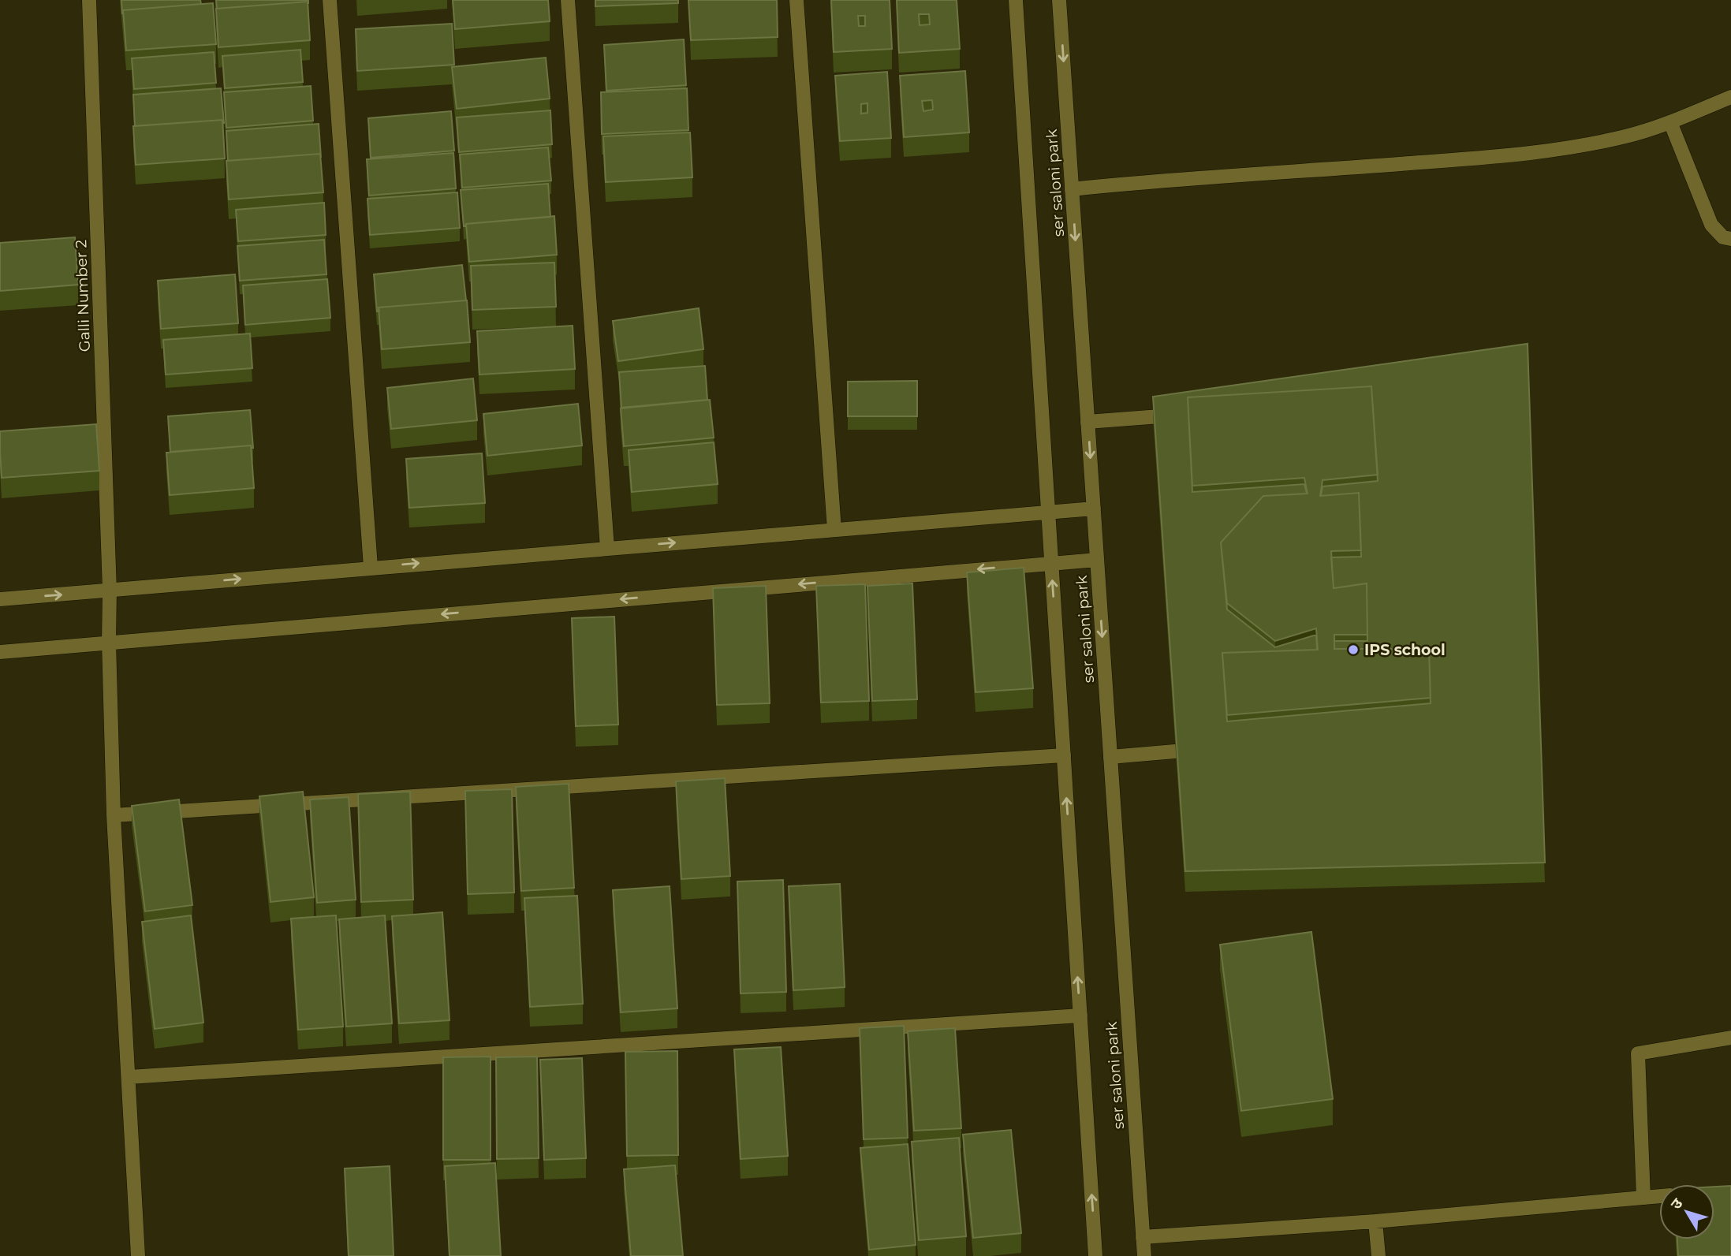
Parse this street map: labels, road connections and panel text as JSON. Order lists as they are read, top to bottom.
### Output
{
  "streets": {
    "street": ["ser saloni park", "Galli Number 2"]
  },
  "places": ["IPS school"],
  "north": "top left"
}
